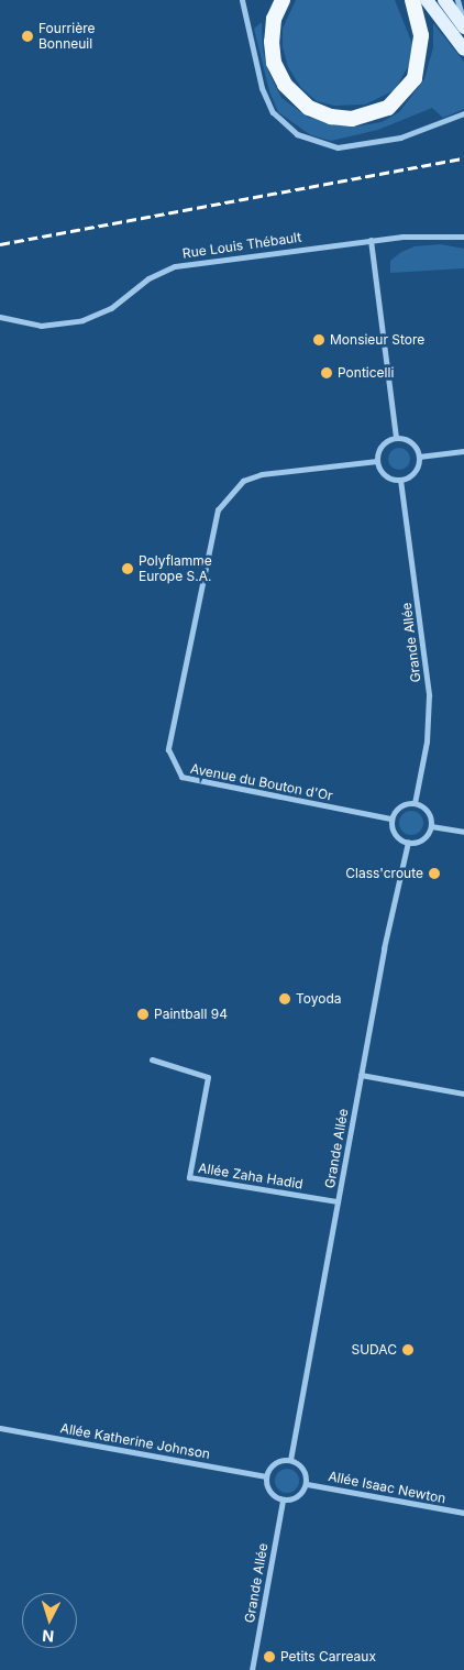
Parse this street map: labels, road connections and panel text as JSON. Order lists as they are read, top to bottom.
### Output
{
  "streets": {
    "street": [
      "Rue Louis Thébault",
      "Grande Allée",
      "Avenue du Bouton d'Or",
      "Allée Zaha Hadid",
      "Allée Katherine Johnson",
      "Allée Isaac Newton"
    ]
  },
  "crossings": [
    ["Grande Allée", "Avenue du Bouton d'Or"],
    ["Grande Allée", "Allée Zaha Hadid"],
    ["Grande Allée", "Allée Katherine Johnson"],
    ["Grande Allée", "Allée Isaac Newton"],
    ["Allée Katherine Johnson", "Allée Isaac Newton"]
  ],
  "places": [
    "Fourrière Bonneuil",
    "Monsieur Store",
    "Ponticelli",
    "Polyflamme Europe S.A.",
    "Class'croute",
    "Toyoda",
    "Paintball 94",
    "SUDAC",
    "Petits Carreaux"
  ],
  "north": "bottom"
}
